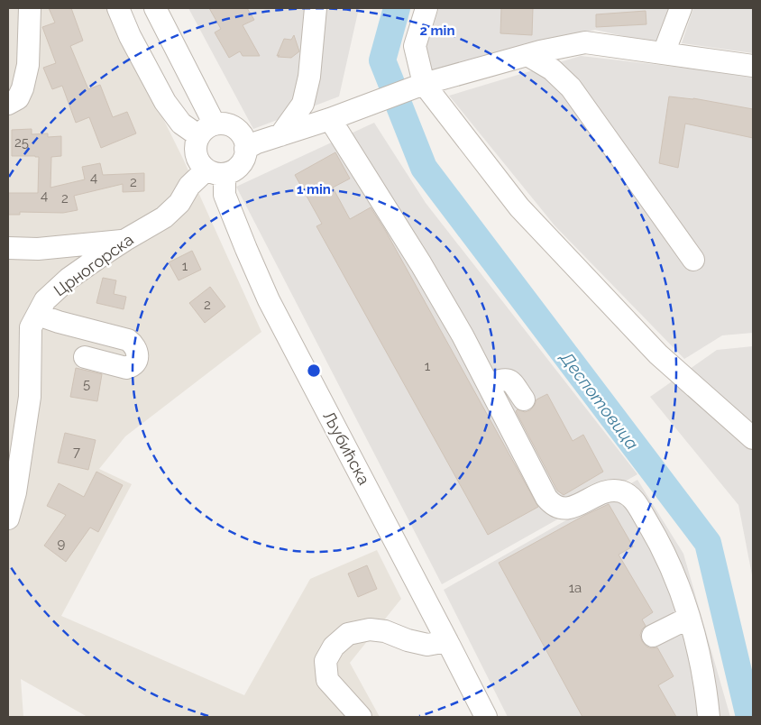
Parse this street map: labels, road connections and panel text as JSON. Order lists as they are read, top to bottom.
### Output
{
  "streets": {
    "street": ["Црногорска", "Љубићска"]
  },
  "crossings": [
    ["Црногорска", "Љубићска"]
  ],
  "water": ["Деспотовица"],
  "house_numbers": [
    "25",
    "4",
    "2",
    "4",
    "2",
    "1",
    "2",
    "1",
    "5",
    "7",
    "9",
    "1a"
  ],
  "rings": ["2 min", "1 min"]
}
